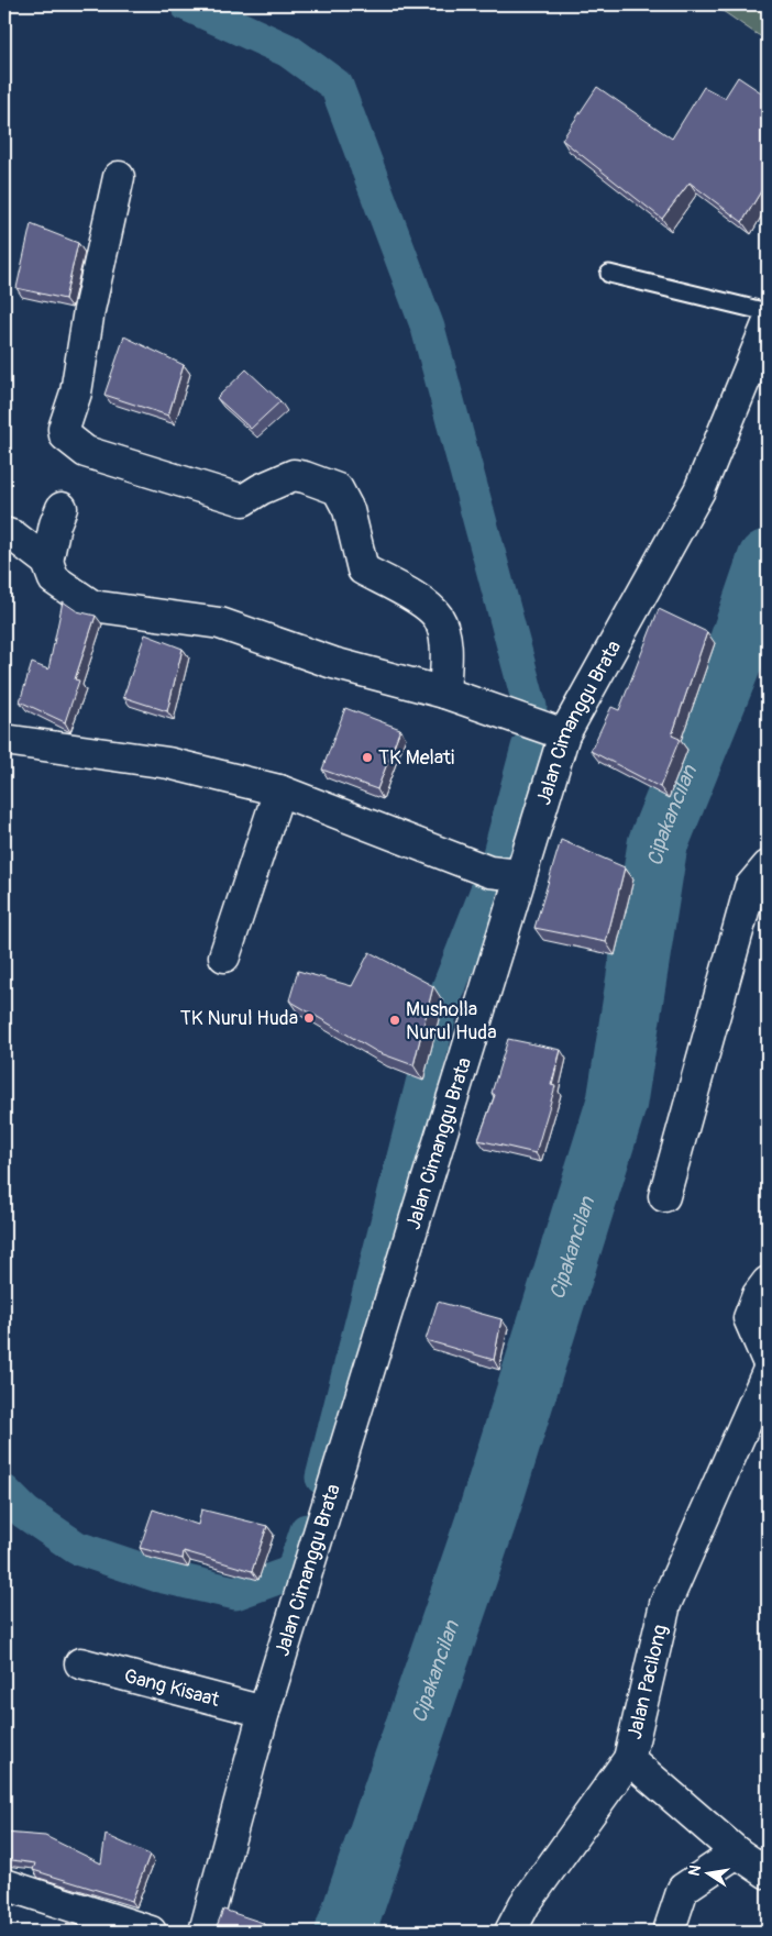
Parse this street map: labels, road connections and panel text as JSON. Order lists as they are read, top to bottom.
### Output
{
  "streets": {
    "street": ["Jalan Cimanggu Brata", "Jalan Pacilong", "Gang Kisaat"]
  },
  "crossings": [
    ["Jalan Cimanggu Brata", "Gang Kisaat"]
  ],
  "water": ["Cipakancilan"],
  "places": ["TK Melati", "TK Nurul Huda", "Musholla Nurul Huda"],
  "north": "left"
}
